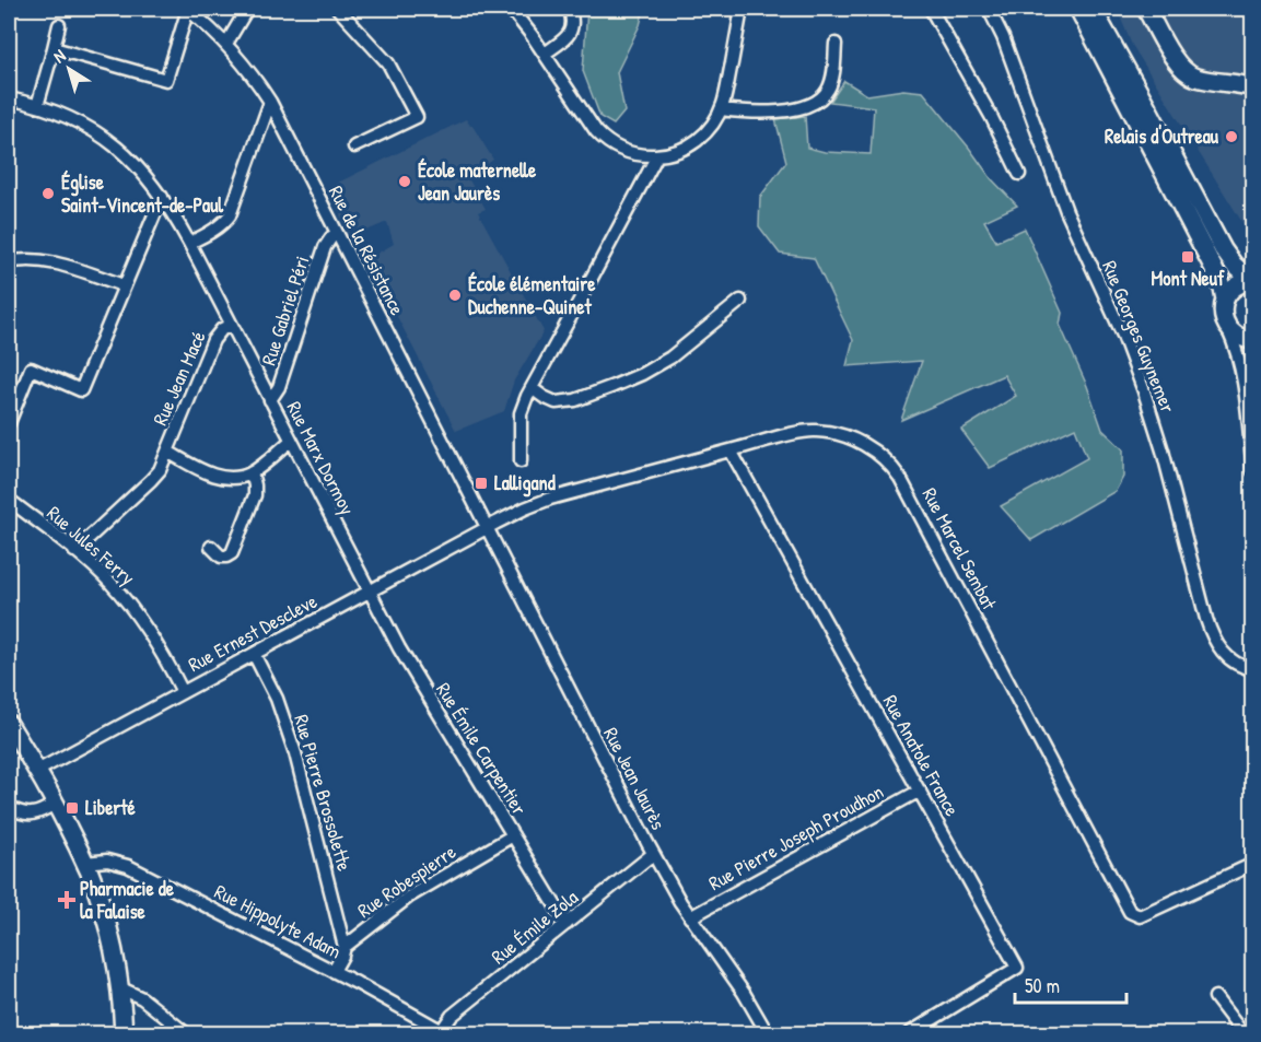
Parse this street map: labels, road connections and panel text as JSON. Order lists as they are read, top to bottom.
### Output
{
  "streets": {
    "street": [
      "Rue de la Résistance",
      "Rue Gabriel Péri",
      "Rue Georges Guynemer",
      "Rue Jean Macé",
      "Rue Marx Dormoy",
      "Rue Jules Ferry",
      "Rue Marcel Sembat",
      "Rue Ernest Descleve",
      "Rue Émile Carpentier",
      "Rue Anatole France",
      "Rue Jean Jaurès",
      "Rue Pierre Brossolette",
      "Rue Pierre Joseph Proudhon",
      "Rue Robespierre",
      "Rue Hippolyte Adam",
      "Rue Émile Zola"
    ]
  },
  "crossings": [
    ["Rue de la Résistance", "Rue Gabriel Péri"],
    ["Rue de la Résistance", "Rue Marcel Sembat"],
    ["Rue de la Résistance", "Rue Ernest Descleve"],
    ["Rue de la Résistance", "Rue Jean Jaurès"],
    ["Rue Gabriel Péri", "Rue Marx Dormoy"],
    ["Rue Jean Macé", "Rue Marx Dormoy"],
    ["Rue Jean Macé", "Rue Jules Ferry"],
    ["Rue Marx Dormoy", "Rue Ernest Descleve"],
    ["Rue Marx Dormoy", "Rue Émile Carpentier"],
    ["Rue Jules Ferry", "Rue Ernest Descleve"],
    ["Rue Marcel Sembat", "Rue Ernest Descleve"],
    ["Rue Marcel Sembat", "Rue Anatole France"],
    ["Rue Marcel Sembat", "Rue Jean Jaurès"],
    ["Rue Ernest Descleve", "Rue Émile Carpentier"],
    ["Rue Ernest Descleve", "Rue Jean Jaurès"],
    ["Rue Ernest Descleve", "Rue Pierre Brossolette"],
    ["Rue Émile Carpentier", "Rue Robespierre"],
    ["Rue Émile Carpentier", "Rue Émile Zola"],
    ["Rue Anatole France", "Rue Pierre Joseph Proudhon"],
    ["Rue Jean Jaurès", "Rue Pierre Joseph Proudhon"],
    ["Rue Jean Jaurès", "Rue Émile Zola"],
    ["Rue Pierre Brossolette", "Rue Robespierre"],
    ["Rue Robespierre", "Rue Hippolyte Adam"],
    ["Rue Hippolyte Adam", "Rue Émile Zola"]
  ],
  "places": {
    "other": [
      "Relais d'Outreau",
      "École maternelle Jean Jaurès",
      "Église Saint-Vincent-de-Paul",
      "École élémentaire Duchenne-Quinet"
    ],
    "transit": ["Mont Neuf", "Lalligand", "Liberté"],
    "health": ["Pharmacie de la Falaise"]
  },
  "scale_bar": "50 m",
  "north": "top left"
}
